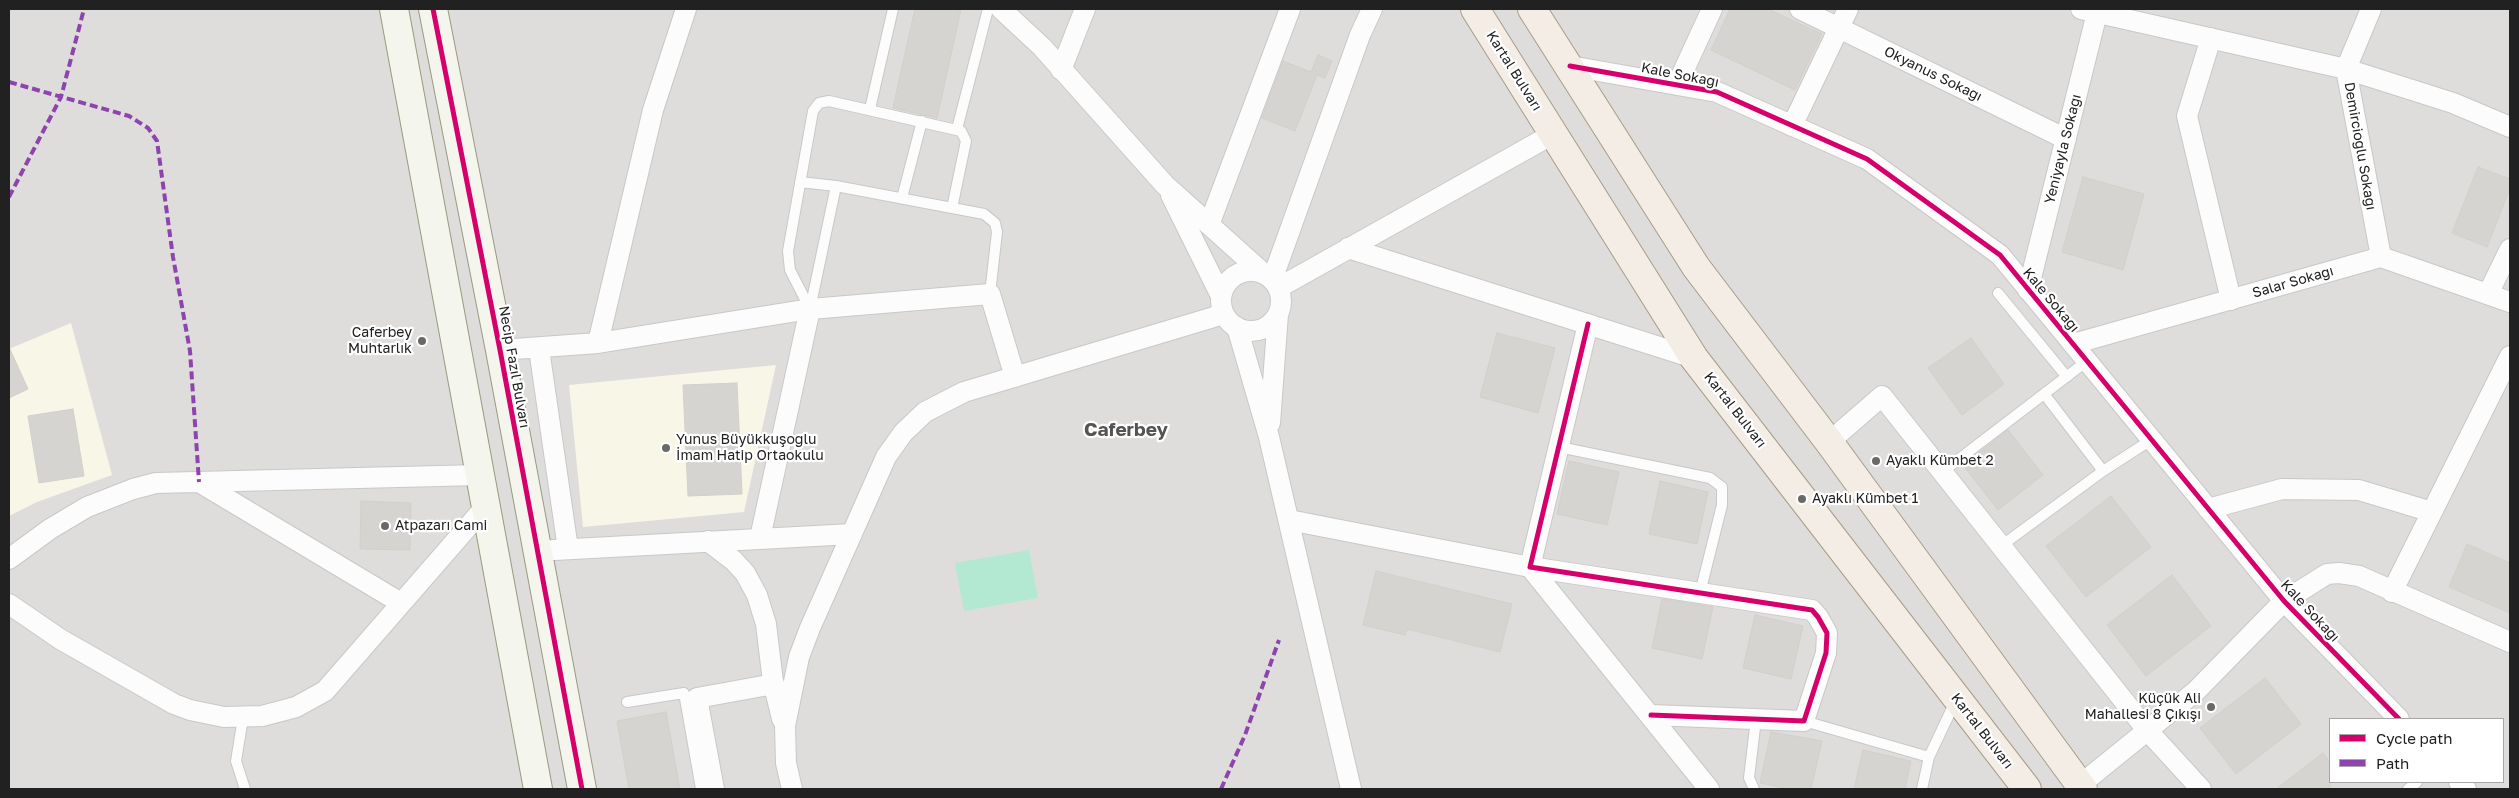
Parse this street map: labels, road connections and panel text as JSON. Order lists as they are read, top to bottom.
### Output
{
  "streets": {
    "main road": ["Kartal Bulvarı"],
    "street": [
      "Okyanus Sokağı",
      "Kale Sokağı",
      "Demircioğlu Sokağı",
      "Yeniyayla Sokağı",
      "Salar Sokağı",
      "Necip Fazıl Bulvarı"
    ]
  },
  "crossings": [
    ["Okyanus Sokağı", "Yeniyayla Sokağı"],
    ["Kale Sokağı", "Yeniyayla Sokağı"],
    ["Kale Sokağı", "Salar Sokağı"],
    ["Demircioğlu Sokağı", "Salar Sokağı"]
  ],
  "districts": ["Caferbey"],
  "places": [
    "Caferbey Muhtarlık",
    "Yunus Büyükkuşoğlu İmam Hatip Ortaokulu",
    "Ayaklı Kümbet 2",
    "Ayaklı Kümbet 1",
    "Atpazarı Cami",
    "Küçük Ali Mahallesi 8 Çıkışı"
  ],
  "legend": ["Cycle path", "Path"]
}
